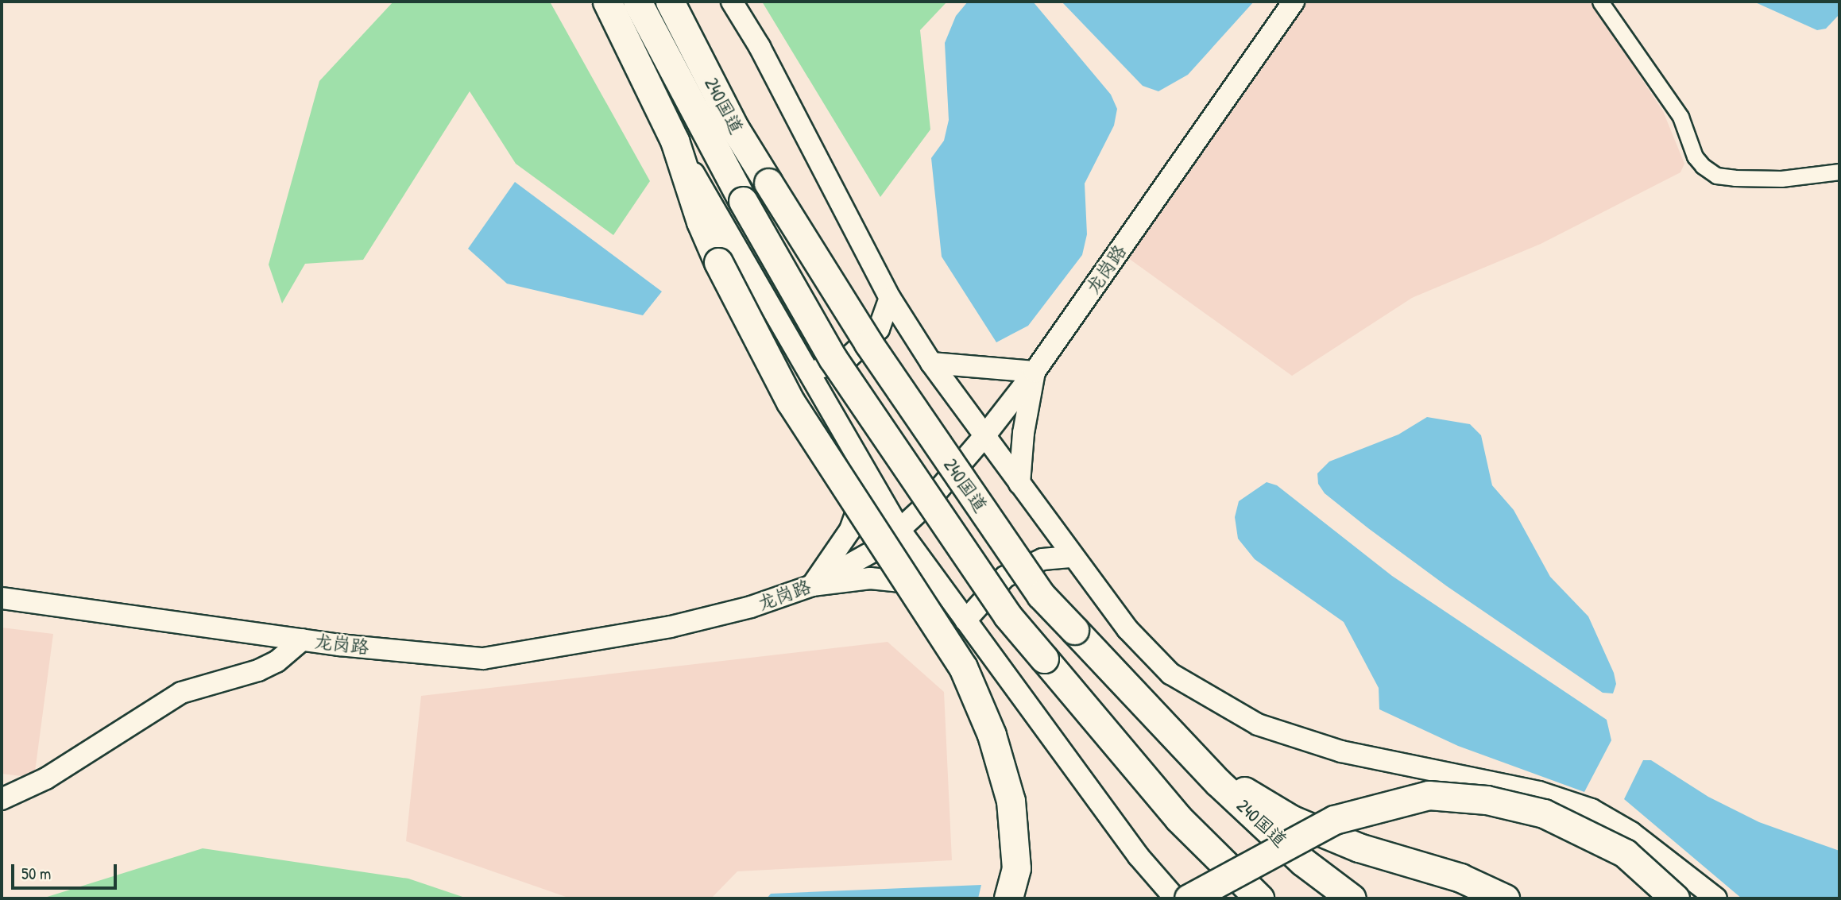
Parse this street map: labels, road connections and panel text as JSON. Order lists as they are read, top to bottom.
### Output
{
  "streets": {
    "highway": ["240国道"],
    "main road": ["龙岗路"]
  },
  "scale_bar": "50 m"
}
